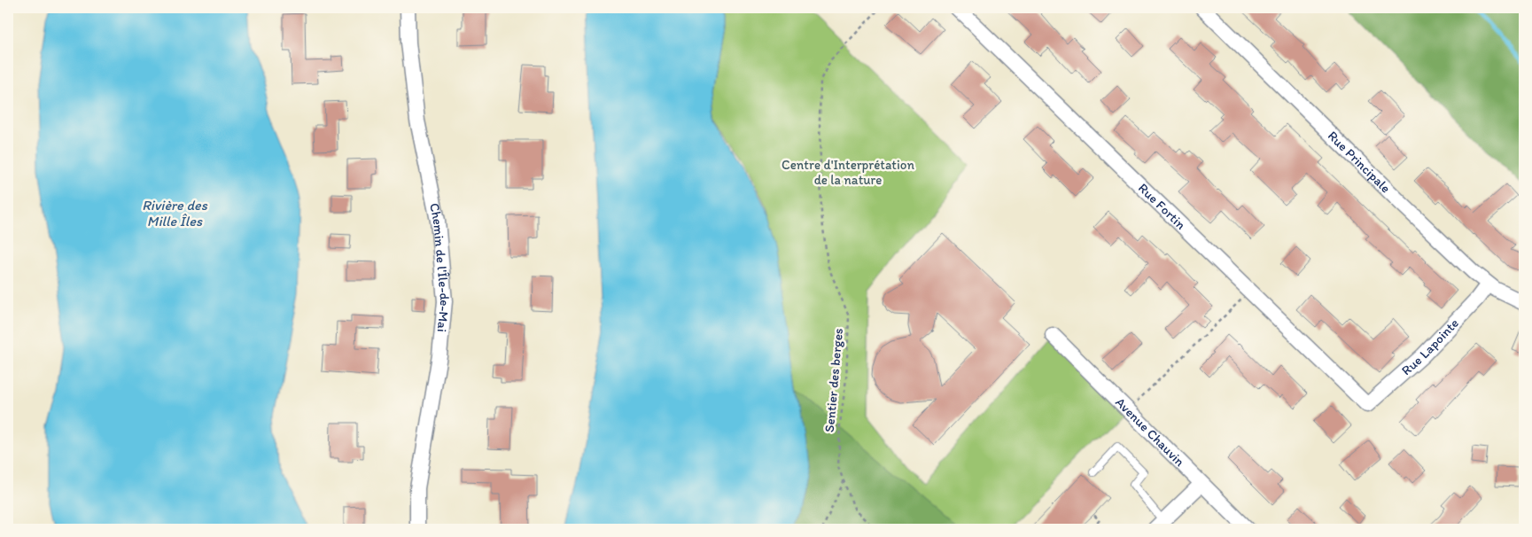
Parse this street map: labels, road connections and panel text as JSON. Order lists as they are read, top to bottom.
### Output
{
  "streets": {
    "street": [
      "Rue Principale",
      "Rue Fortin",
      "Chemin de l'Île-de-Mai",
      "Rue Lapointe",
      "Avenue Chauvin"
    ],
    "path": ["Sentier des berges"]
  },
  "crossings": [
    ["Rue Principale", "Rue Lapointe"],
    ["Rue Fortin", "Rue Lapointe"]
  ],
  "water": ["Rivière des Mille Îles"],
  "parks": ["Centre d'Interprétation de la nature"]
}
